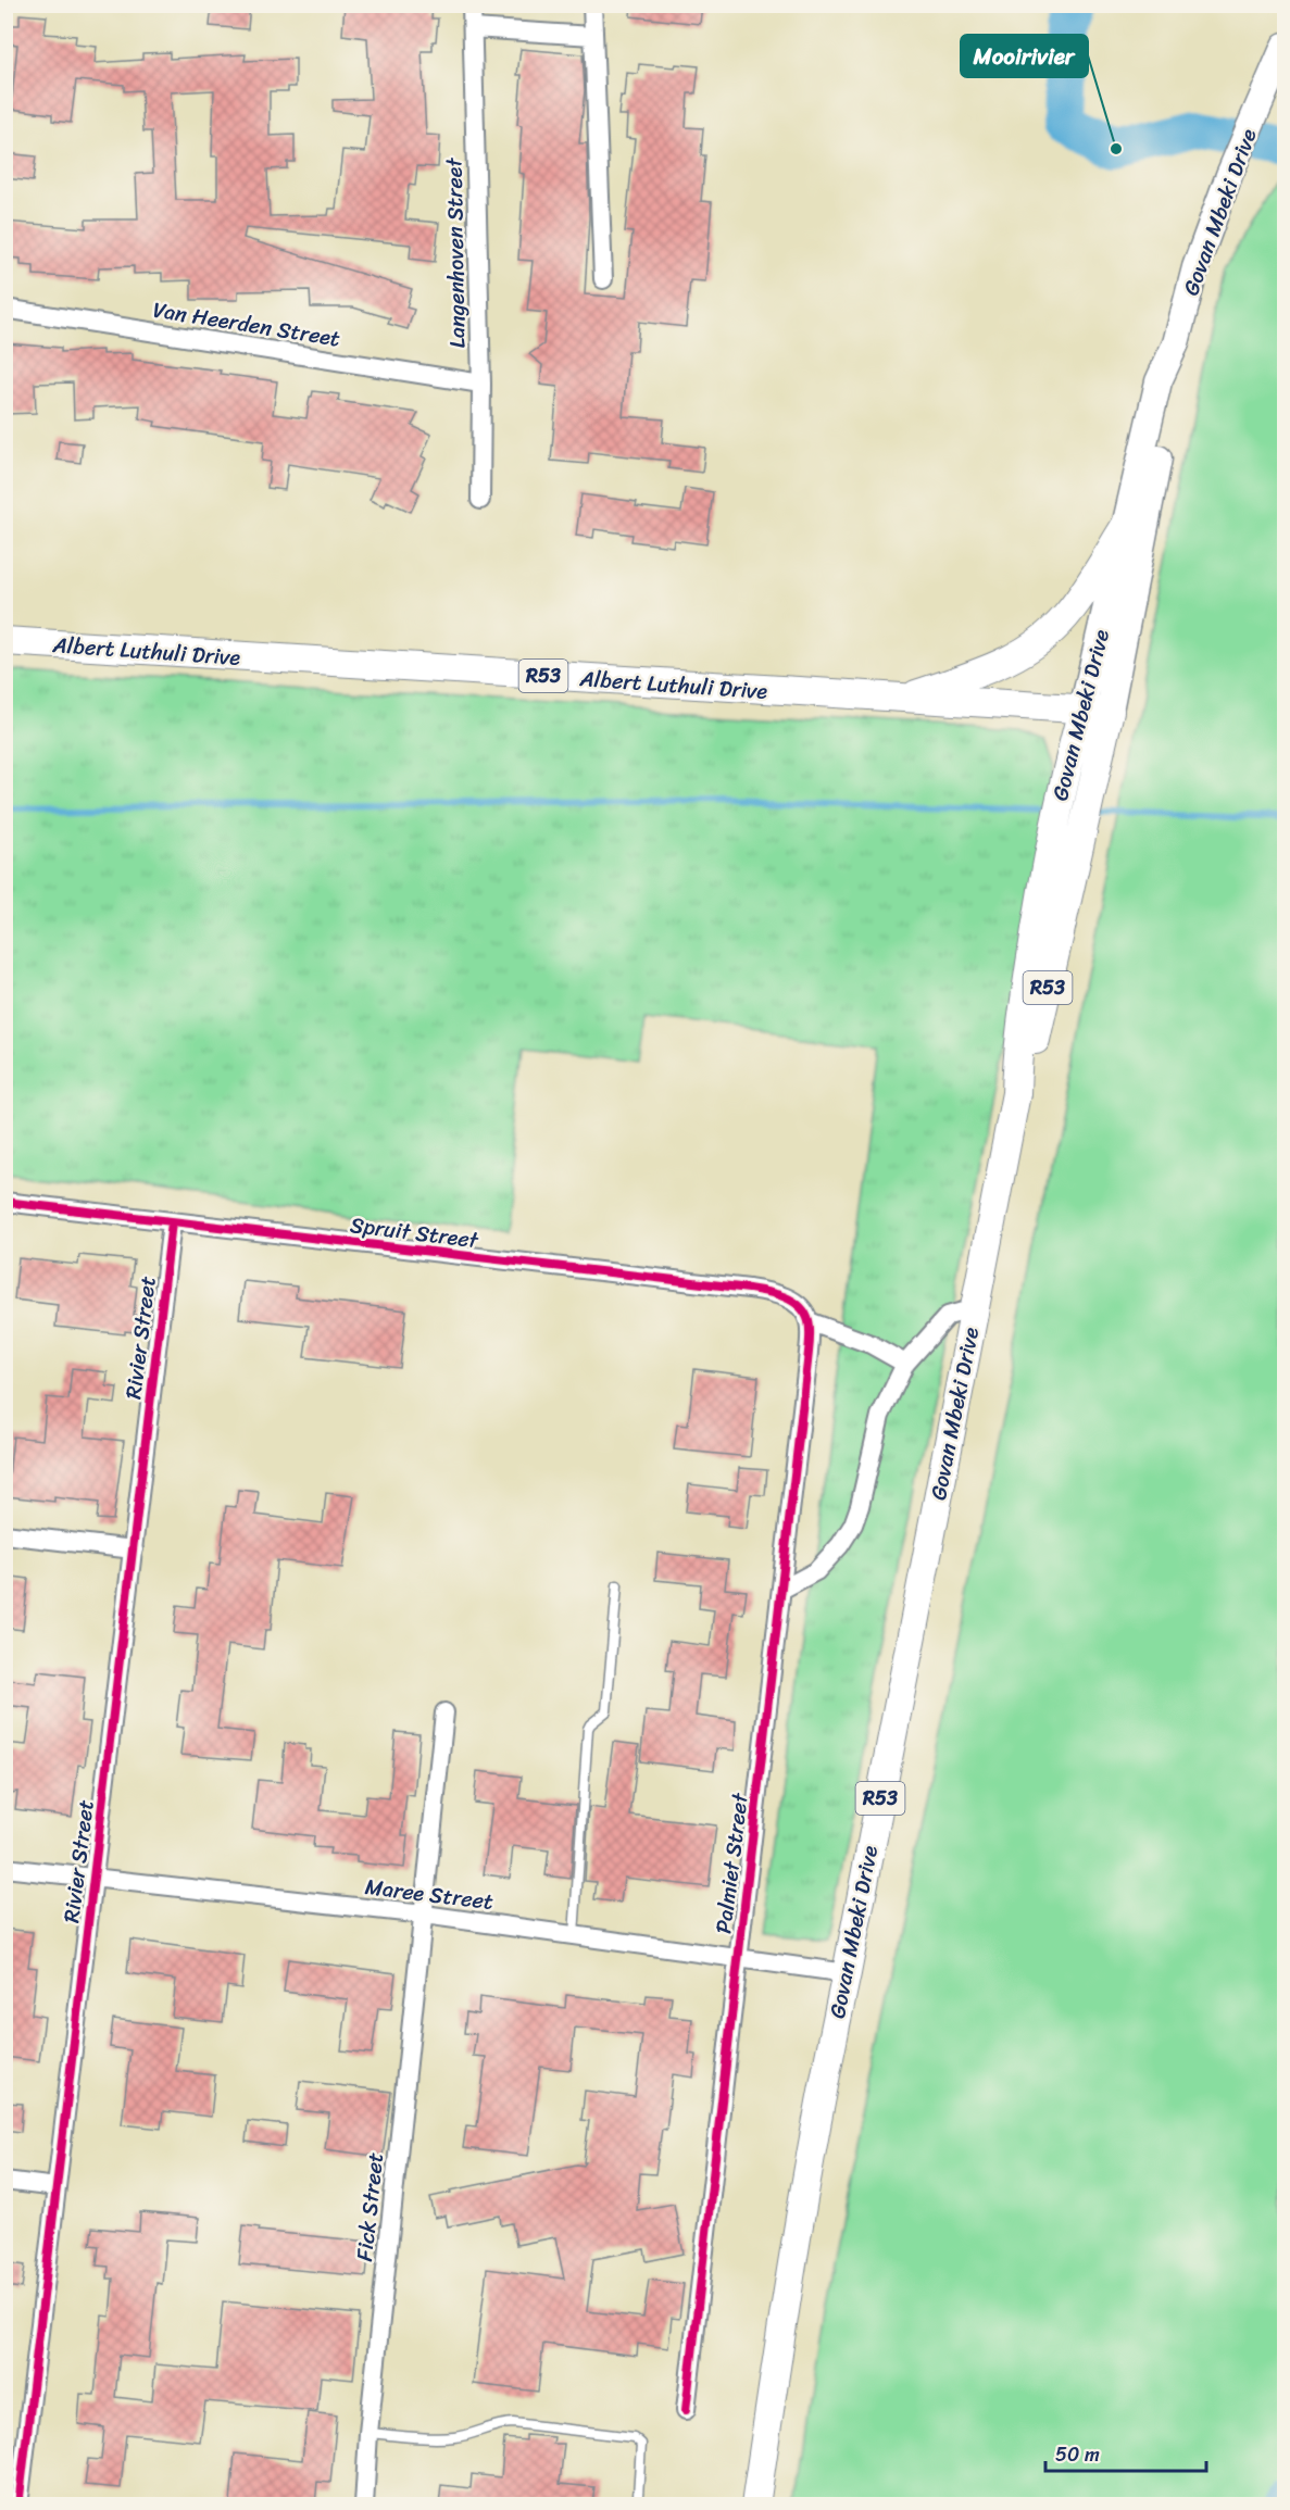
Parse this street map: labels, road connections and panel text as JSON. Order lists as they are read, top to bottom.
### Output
{
  "streets": {
    "main road": ["Govan Mbeki Drive", "Albert Luthuli Drive", "R53"],
    "street": [
      "Langenhoven Street",
      "Van Heerden Street",
      "Spruit Street",
      "Rivier Street",
      "Palmiet Street",
      "Maree Street",
      "Fick Street"
    ]
  },
  "crossings": [
    ["Govan Mbeki Drive", "Albert Luthuli Drive"],
    ["Govan Mbeki Drive", "Maree Street"],
    ["Langenhoven Street", "Van Heerden Street"],
    ["Spruit Street", "Rivier Street"],
    ["Spruit Street", "Palmiet Street"],
    ["Rivier Street", "Maree Street"],
    ["Palmiet Street", "Maree Street"],
    ["Maree Street", "Fick Street"]
  ],
  "places": ["Mooirivier"],
  "scale_bar": "50 m"
}
